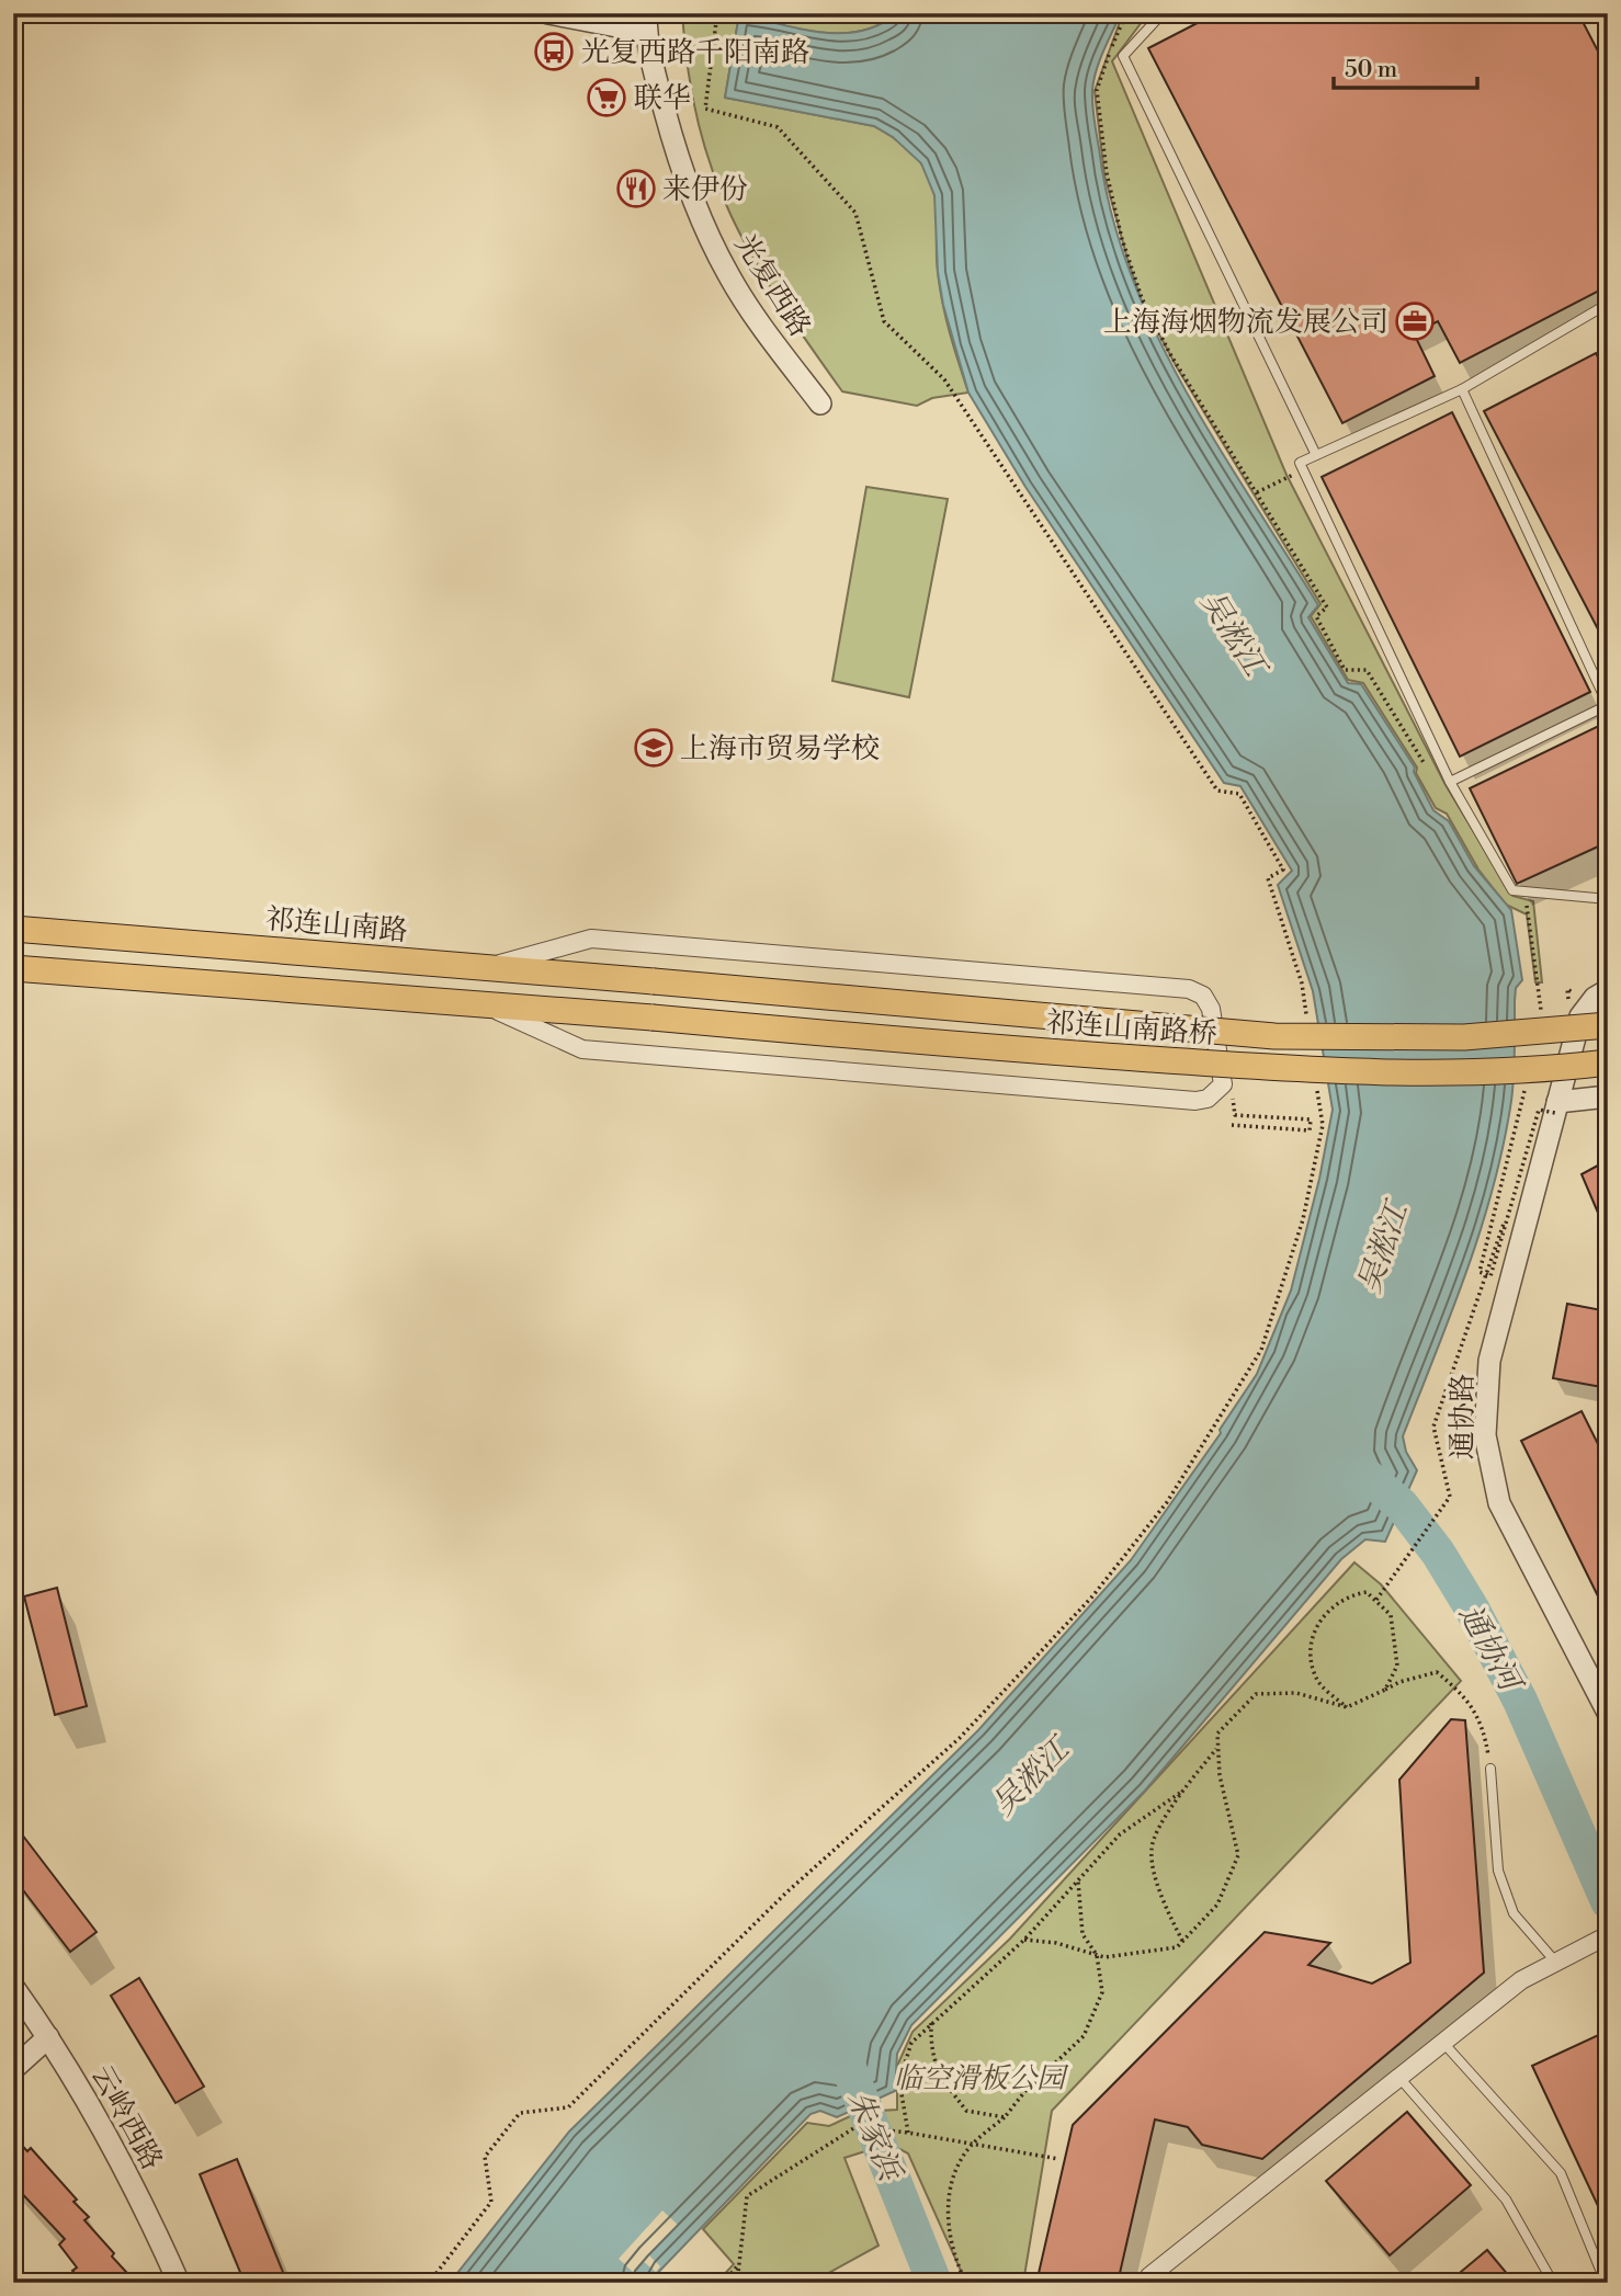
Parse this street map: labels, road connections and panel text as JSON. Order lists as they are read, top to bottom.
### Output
{
  "streets": {
    "main road": ["祁连山南路", "祁连山南路桥"],
    "street": ["光复西路", "通协路", "云岭西路"]
  },
  "crossings": [
    ["祁连山南路", "祁连山南路桥"]
  ],
  "water": ["吴淞江", "通协河", "朱家浜"],
  "parks": ["临空滑板公园"],
  "places": {
    "bus stop": ["光复西路千阳南路"],
    "supermarket": ["联华"],
    "restaurant": ["来伊份"],
    "office": ["上海海烟物流发展公司"],
    "school or university": ["上海市贸易学校"]
  },
  "scale_bar": "50 m"
}
